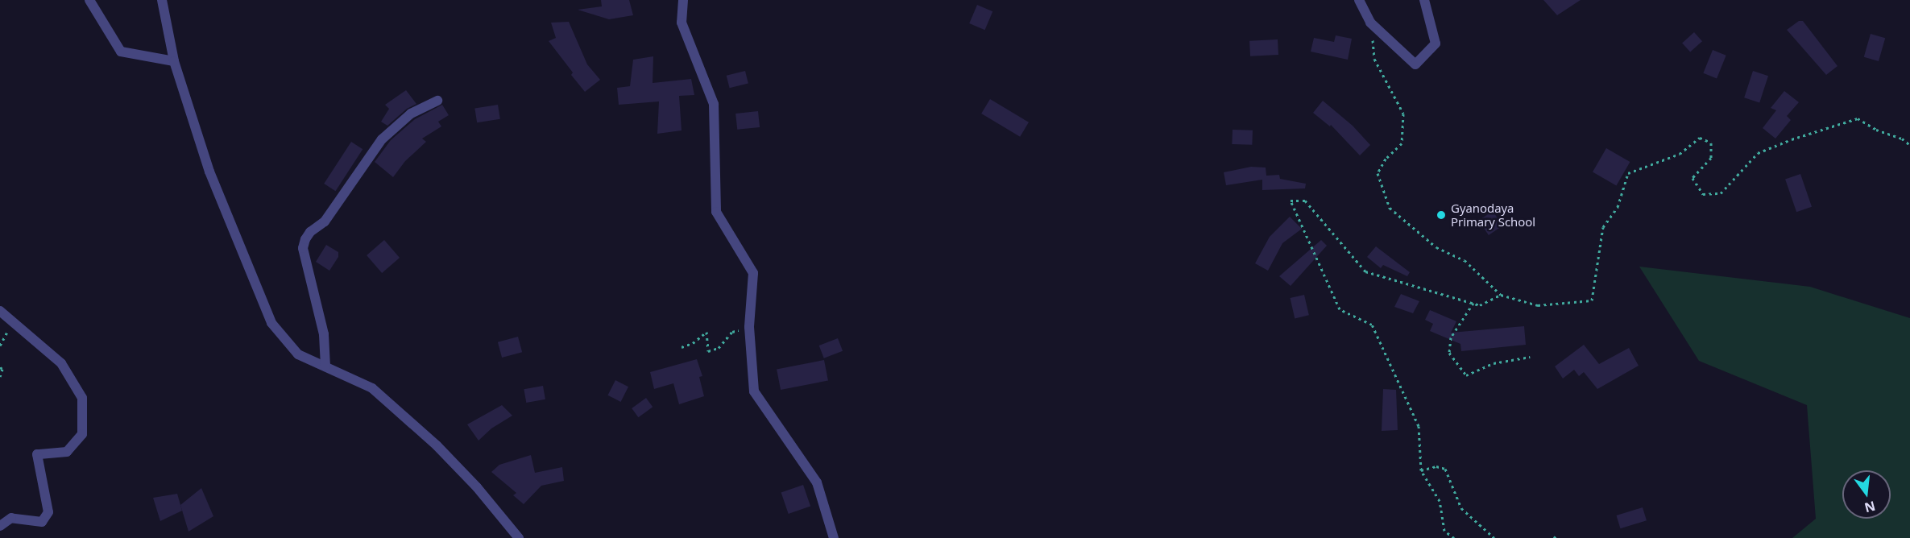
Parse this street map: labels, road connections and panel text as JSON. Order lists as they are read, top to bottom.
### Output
{
  "places": ["Gyanodaya Primary School"],
  "north": "bottom"
}
